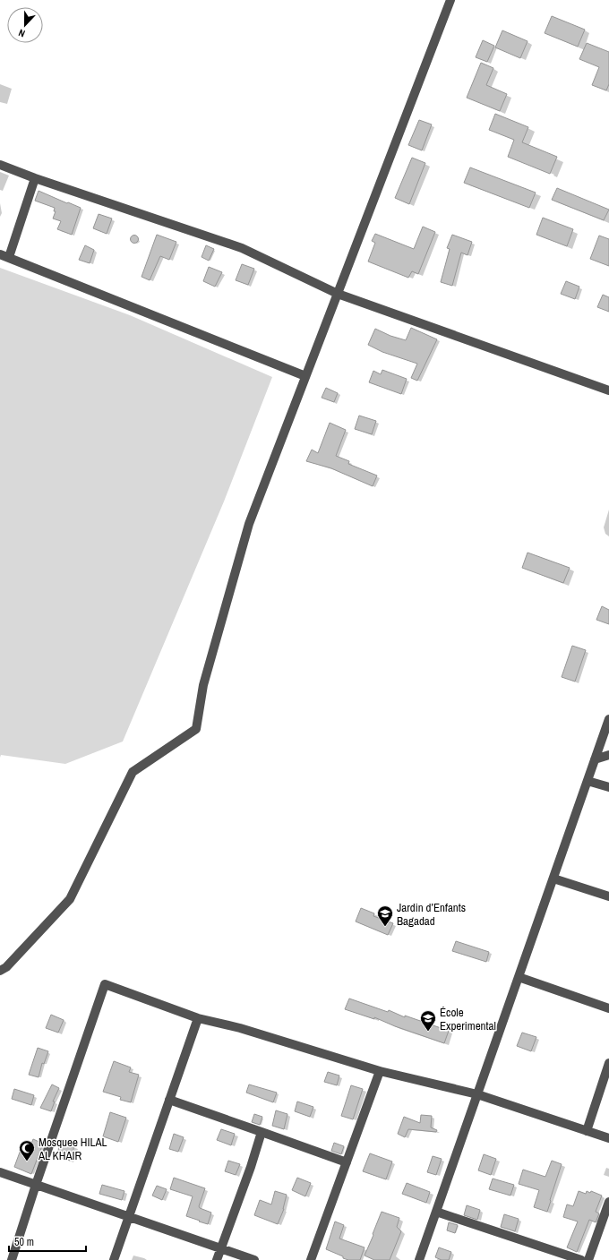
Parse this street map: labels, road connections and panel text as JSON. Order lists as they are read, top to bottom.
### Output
{
  "places": {
    "school or university": ["Jardin d’Enfants Bagadad", "École Experimental"],
    "mosque": ["Mosquee HILAL AL KHAIR"]
  },
  "scale_bar": "50 m",
  "north": "bottom"
}
